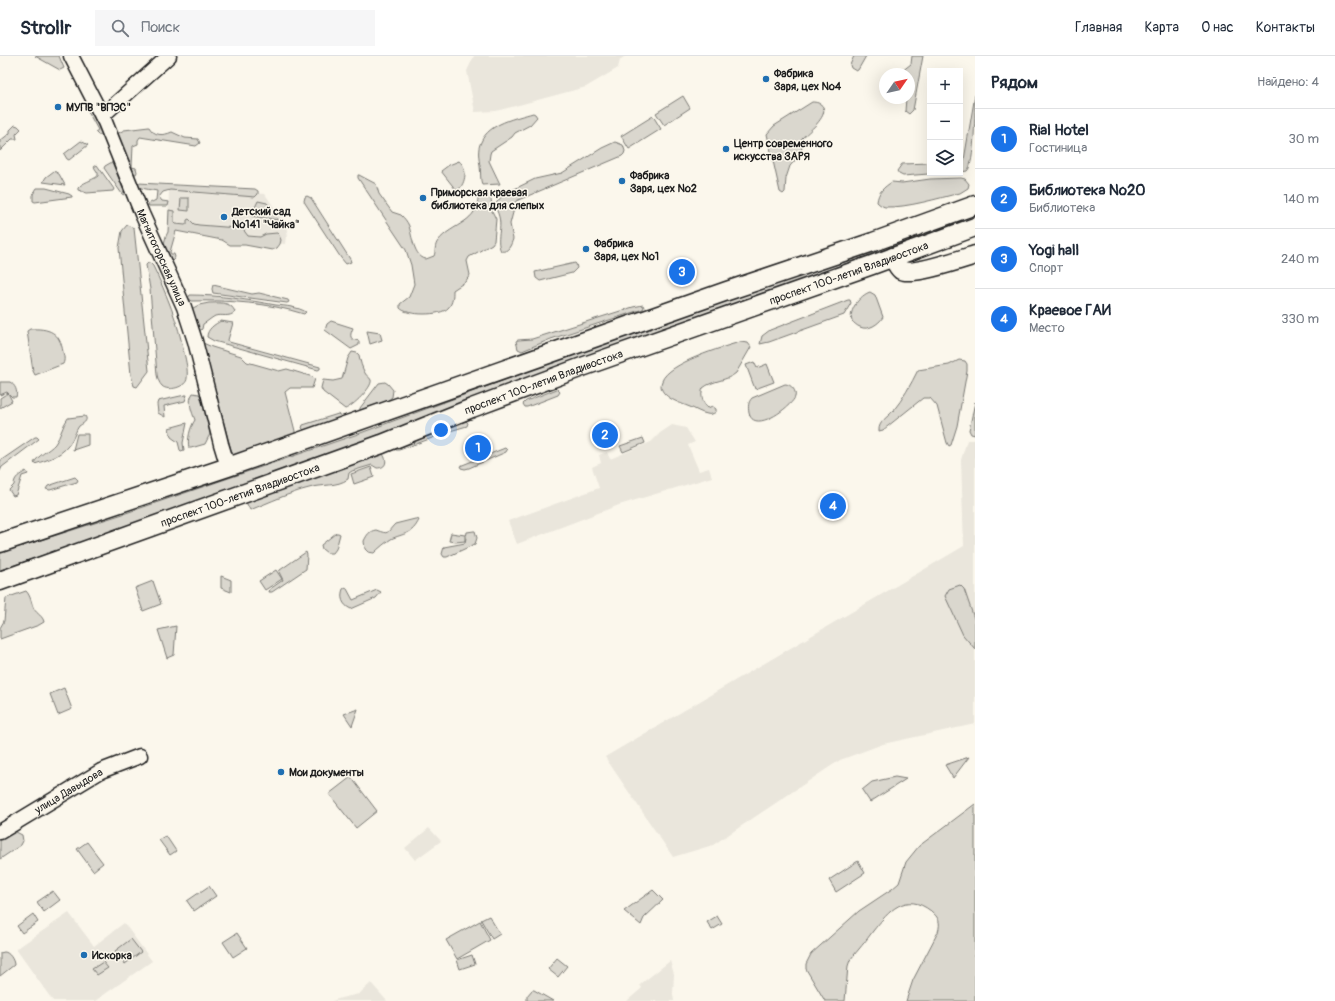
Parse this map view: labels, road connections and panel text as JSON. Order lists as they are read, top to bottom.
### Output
{
  "streets": {
    "highway": ["проспект 100-летия Владивостока"],
    "main road": ["Магнитогорская улица", "улица Давыдова"]
  },
  "crossings": [
    ["Магнитогорская улица", "проспект 100-летия Владивостока"]
  ],
  "places": [
    "Фабрика Заря, цех №4",
    "МУПВ \"ВПЭС\"",
    "Центр современного искусства ЗАРЯ",
    "Фабрика Заря, цех №2",
    "Приморская краевая библиотека для слепых",
    "Детский сад №141 \"Чайка\"",
    "Фабрика Заря, цех №1",
    "Мои документы",
    "Искорка"
  ],
  "north": "top right",
  "page": {
    "header": "Strollr",
    "search": "Поиск",
    "nav": [
      "Главная",
      "Карта",
      "О нас",
      "Контакты"
    ],
    "heading": ["Рядом", "Найдено: 4"],
    "map_buttons": ["+", "−"],
    "list": [
      {
        "mark": "1",
        "name": "Rial Hotel",
        "note": "Гостиница",
        "value": "30 m"
      },
      {
        "mark": "2",
        "name": "Библиотека №20",
        "note": "Библиотека",
        "value": "140 m"
      },
      {
        "mark": "3",
        "name": "Yogi hall",
        "note": "Спорт",
        "value": "240 m"
      },
      {
        "mark": "4",
        "name": "Краевое ГАИ",
        "note": "Место",
        "value": "330 m"
      }
    ],
    "pins": [
      "3",
      "2",
      "1",
      "4"
    ]
  }
}
